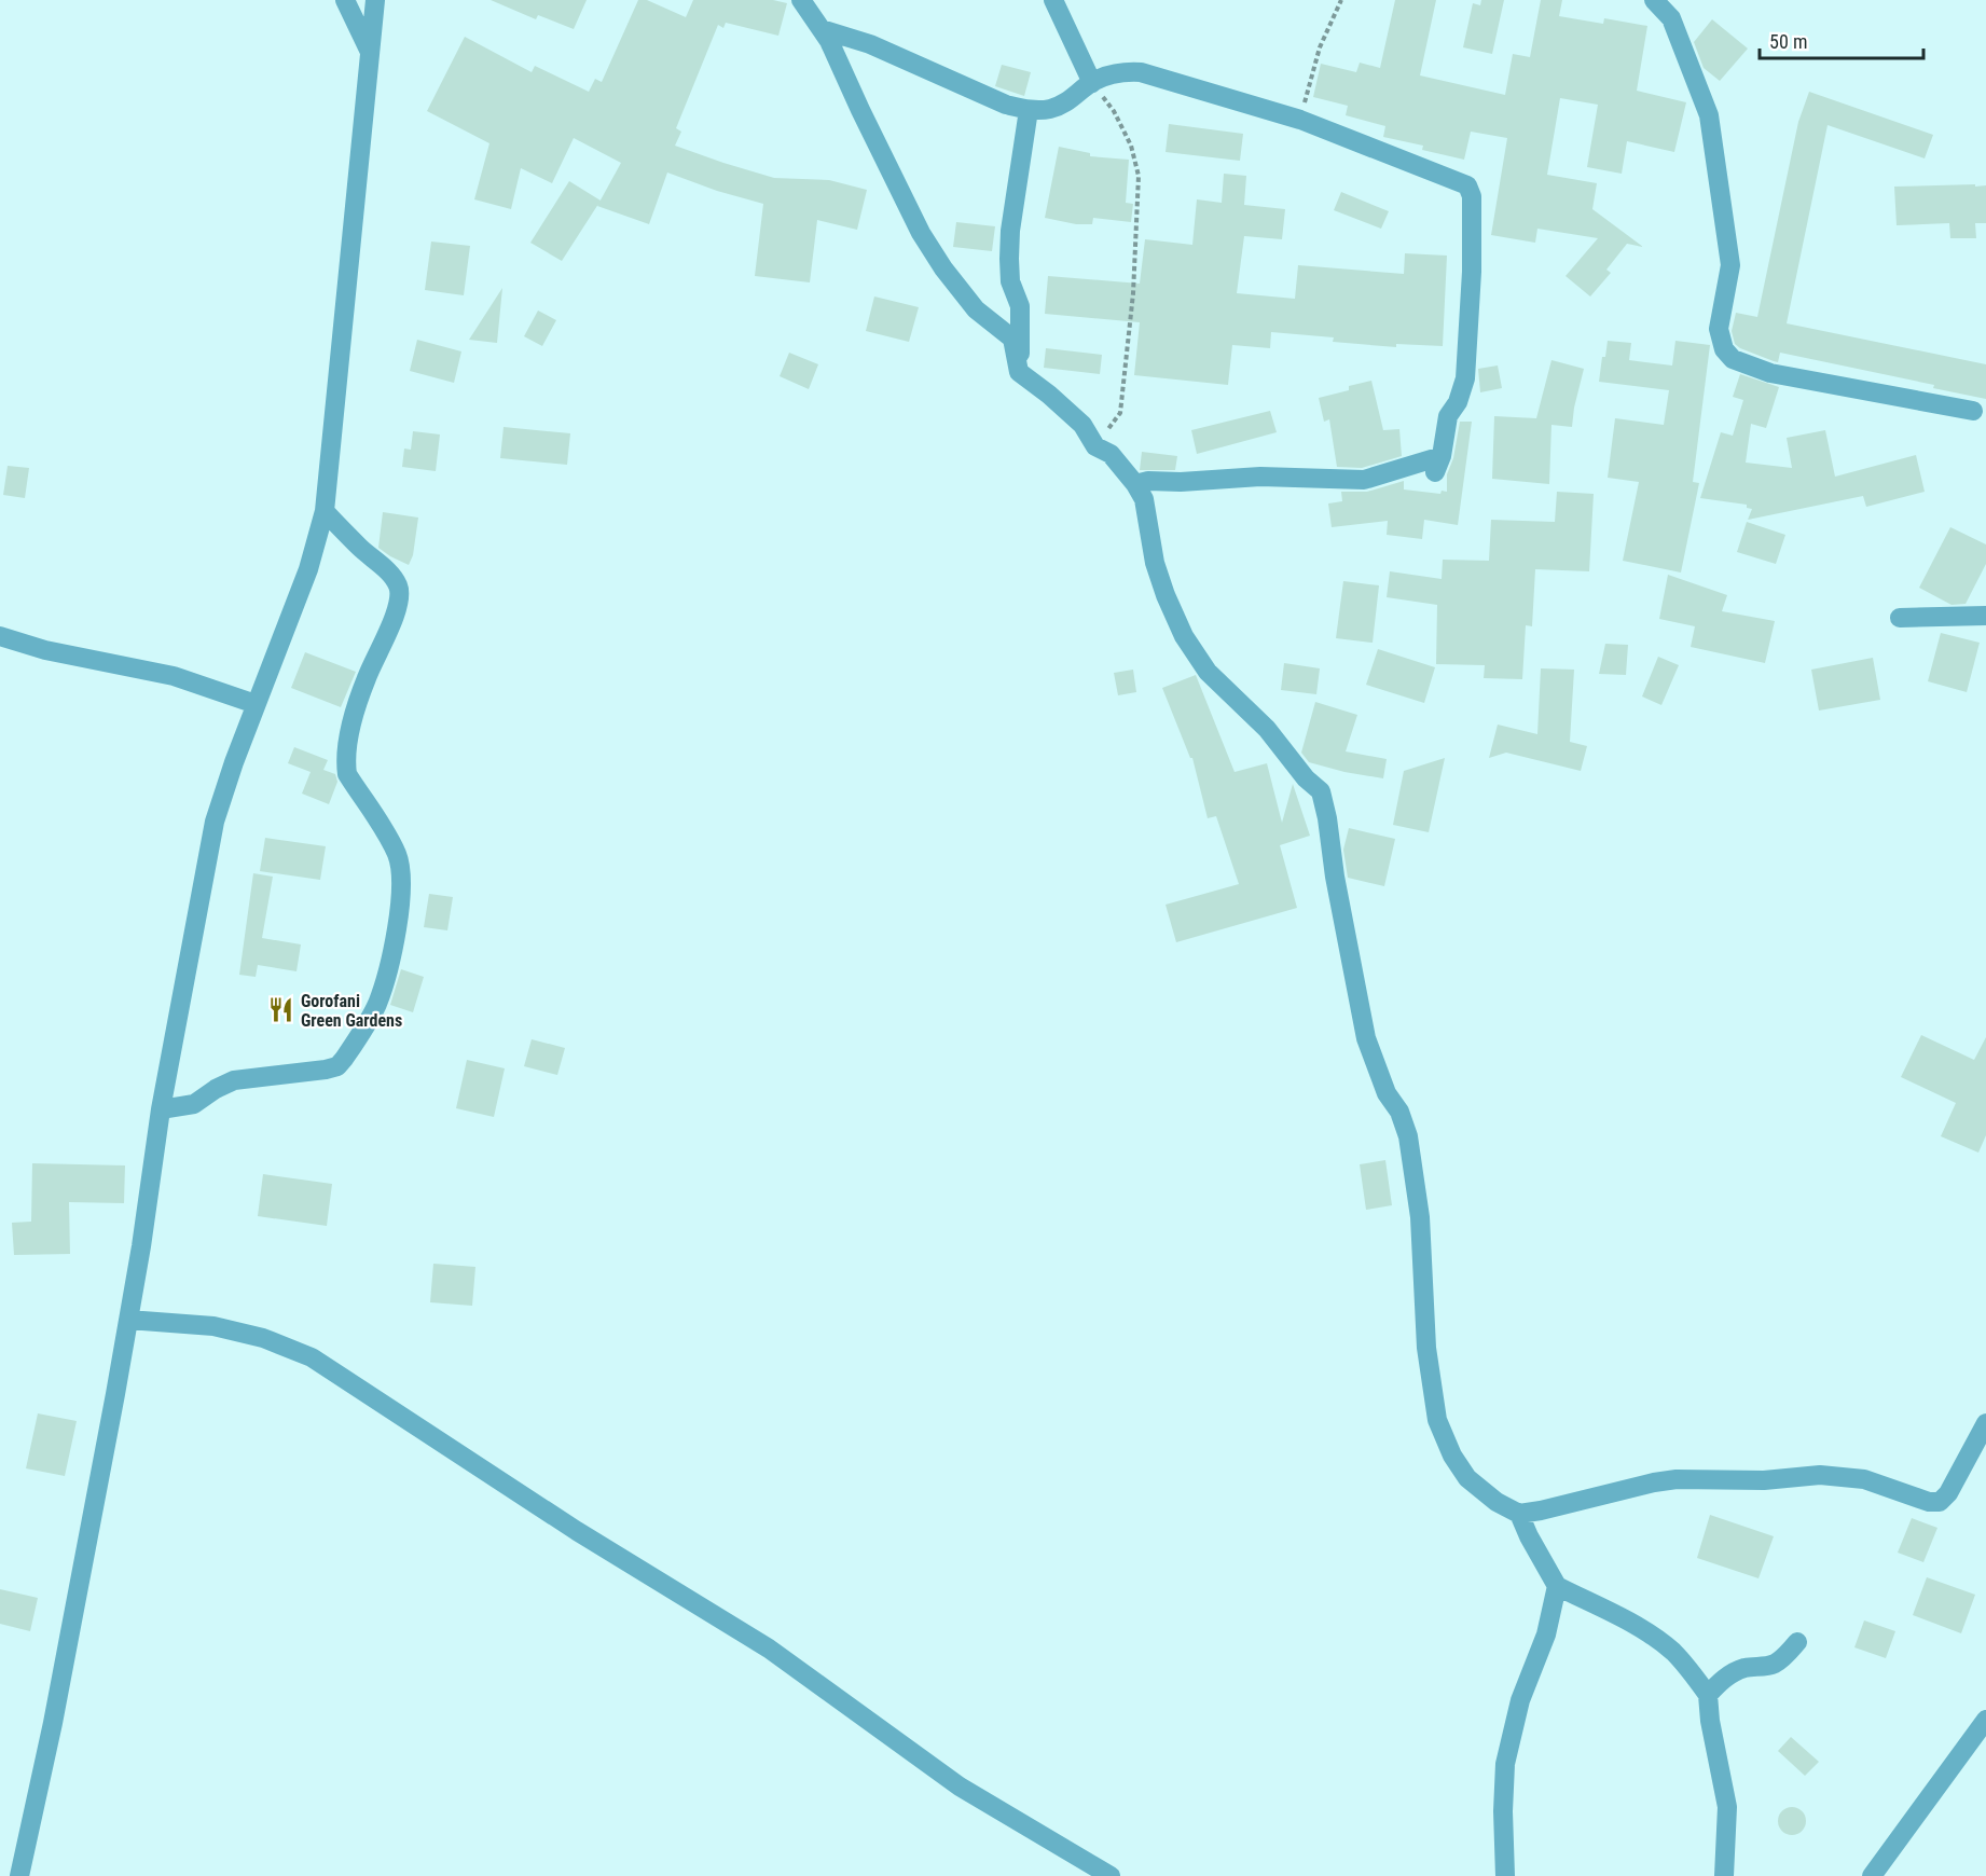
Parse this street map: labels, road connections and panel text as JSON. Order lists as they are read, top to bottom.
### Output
{
  "places": {
    "restaurant": ["Gorofani Green Gardens"]
  },
  "scale_bar": "50 m"
}
